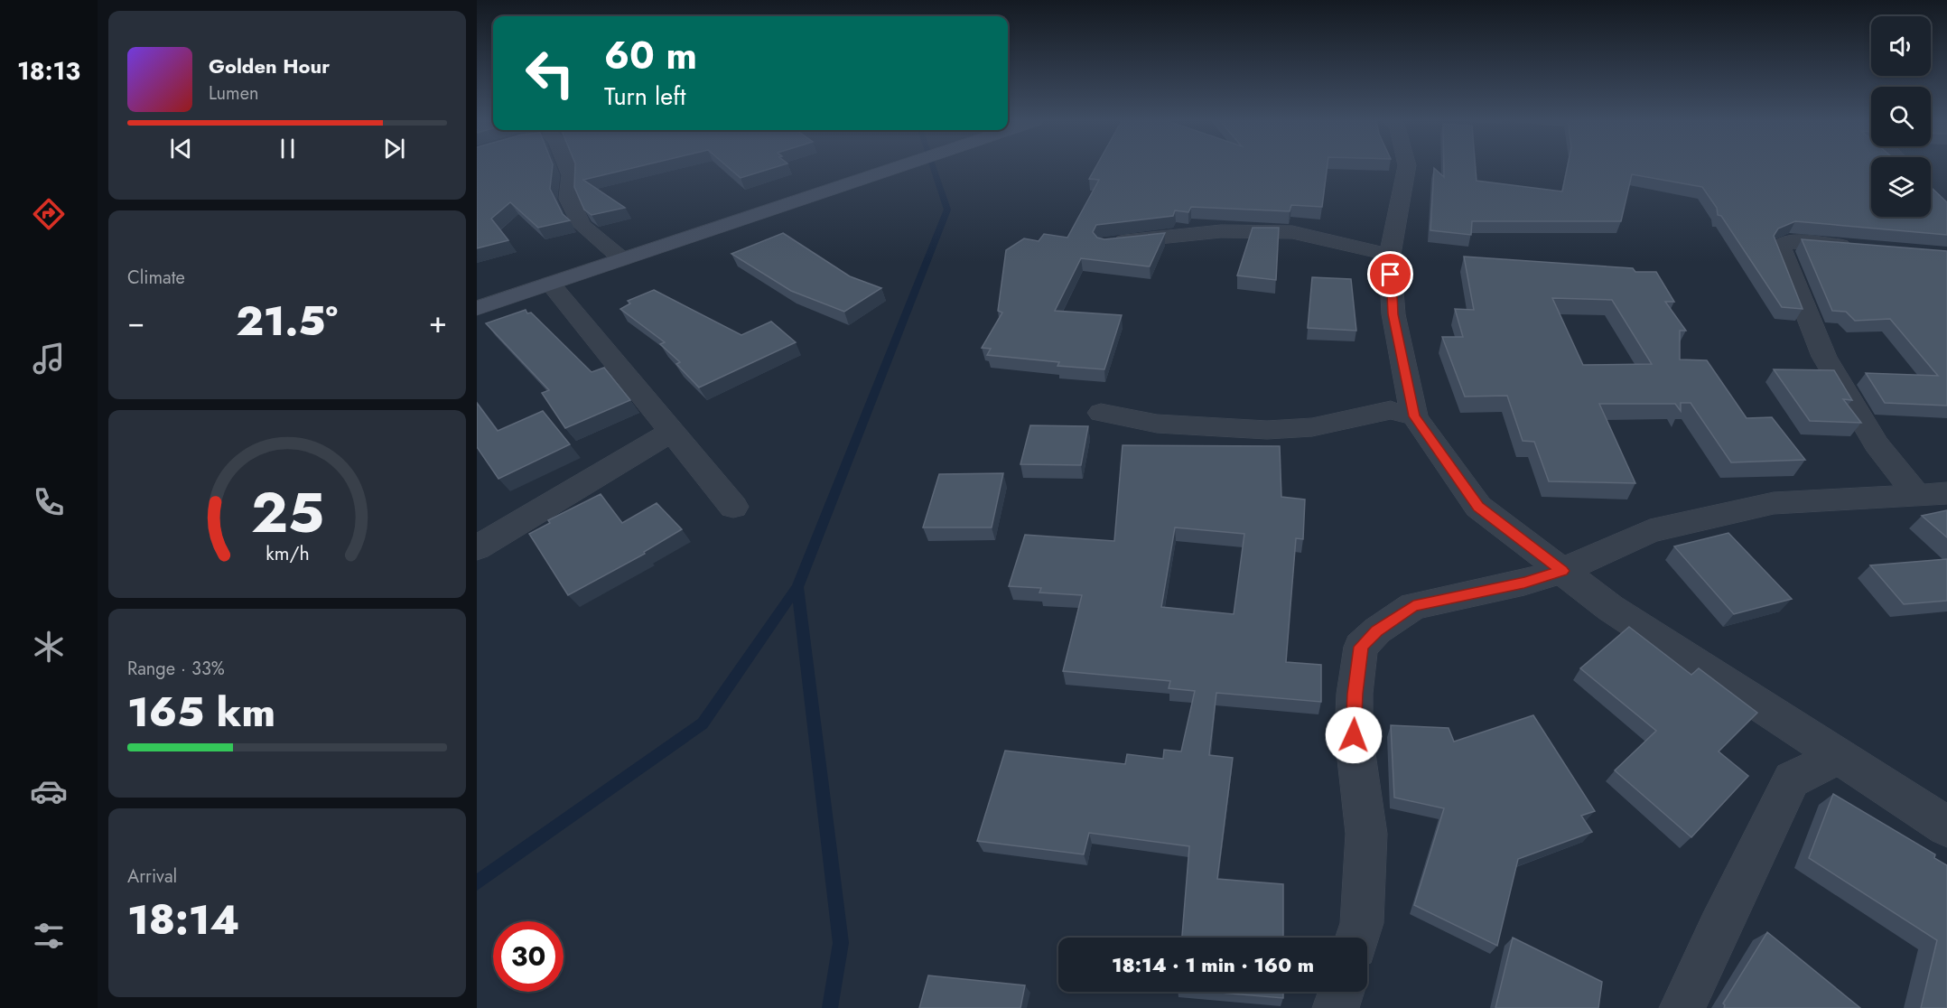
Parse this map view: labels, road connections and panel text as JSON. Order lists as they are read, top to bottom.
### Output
{
  "page": {
    "tabs": "18:13",
    "turn": ["60 m", "Turn left"],
    "song": ["Golden Hour", "Lumen"],
    "tile": [
      "Climate",
      ["Range · 33%", "165 km"],
      ["Arrival", "18:14"]
    ],
    "heat": ["−", "21.5°", "+"],
    "limit": "30",
    "trip": "18:14 · 1 min · 160 m",
    "gauge": ["25", "km/h"]
  }
}
